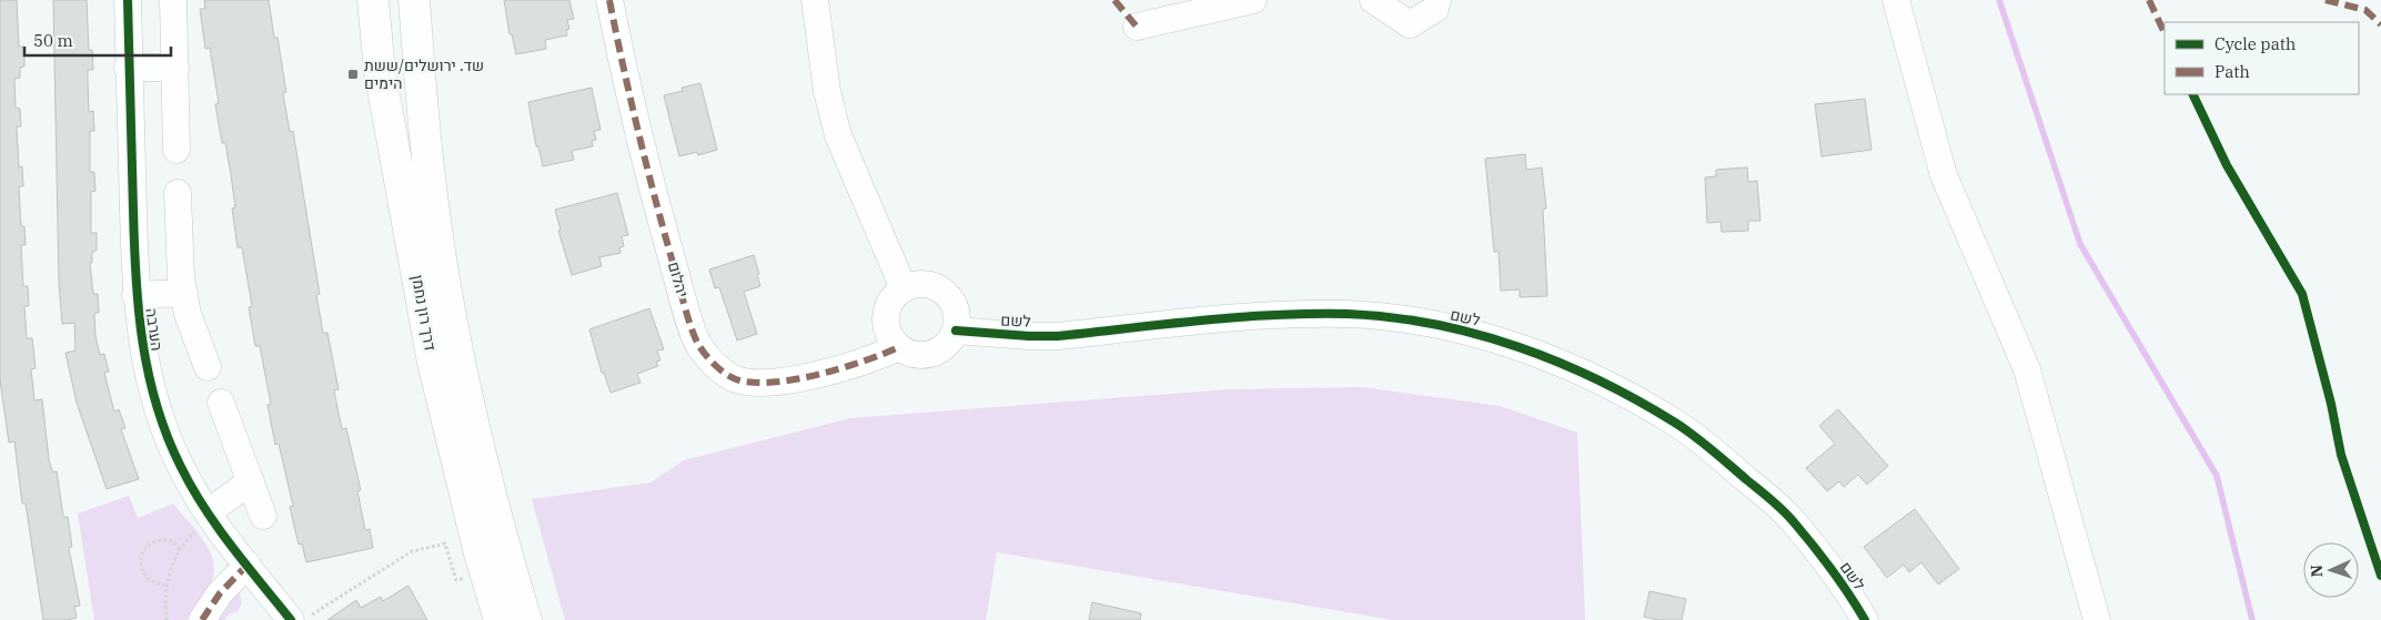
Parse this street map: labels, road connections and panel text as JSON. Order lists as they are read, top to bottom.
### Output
{
  "streets": {
    "main road": ["דרך רון נחמן"],
    "street": ["יהלום", "לשם", "הערבה"]
  },
  "crossings": [
    ["יהלום", "לשם"]
  ],
  "places": {
    "transit": ["שד. ירושלים/ששת הימים"]
  },
  "legend": ["Cycle path", "Path"],
  "scale_bar": "50 m",
  "north": "left"
}
